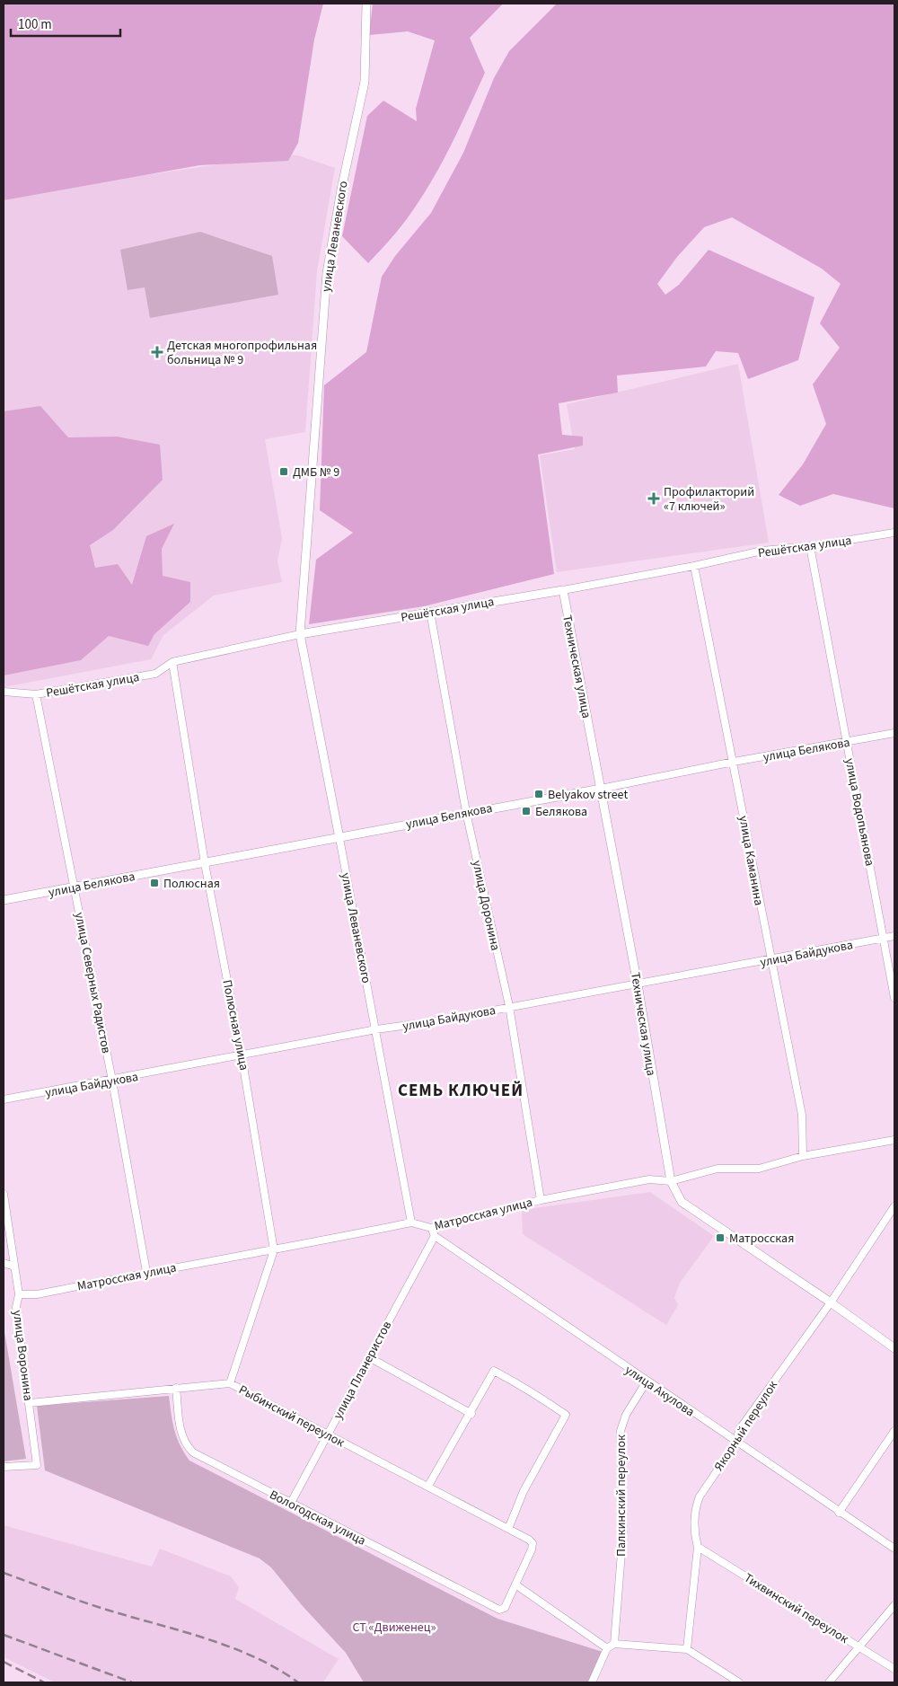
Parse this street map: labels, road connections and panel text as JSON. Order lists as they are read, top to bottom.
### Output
{
  "streets": {
    "street": [
      "улица Леваневского",
      "Решётская улица",
      "Техническая улица",
      "улица Белякова",
      "улица Водопьянова",
      "улица Каманина",
      "улица Доронина",
      "улица Байдукова",
      "улица Северных Радистов",
      "Полюсная улица",
      "Матросская улица",
      "улица Воронина",
      "улица Планеристов",
      "улица Акулова",
      "Рыбинский переулок",
      "Якорный переулок",
      "Палкинский переулок",
      "Вологодская улица",
      "Тихвинский переулок"
    ]
  },
  "crossings": [
    ["улица Леваневского", "Решётская улица"],
    ["улица Леваневского", "улица Белякова"],
    ["улица Леваневского", "улица Байдукова"],
    ["улица Леваневского", "Матросская улица"],
    ["Решётская улица", "Техническая улица"],
    ["Решётская улица", "улица Водопьянова"],
    ["Решётская улица", "улица Каманина"],
    ["Решётская улица", "улица Доронина"],
    ["Решётская улица", "улица Северных Радистов"],
    ["Решётская улица", "Полюсная улица"],
    ["Техническая улица", "улица Белякова"],
    ["Техническая улица", "улица Байдукова"],
    ["Техническая улица", "Матросская улица"],
    ["Техническая улица", "Якорный переулок"],
    ["улица Белякова", "улица Водопьянова"],
    ["улица Белякова", "улица Каманина"],
    ["улица Белякова", "улица Доронина"],
    ["улица Белякова", "улица Северных Радистов"],
    ["улица Белякова", "Полюсная улица"],
    ["улица Водопьянова", "улица Байдукова"],
    ["улица Каманина", "улица Байдукова"],
    ["улица Каманина", "Матросская улица"],
    ["улица Доронина", "улица Байдукова"],
    ["улица Доронина", "Матросская улица"],
    ["улица Байдукова", "улица Северных Радистов"],
    ["улица Байдукова", "Полюсная улица"],
    ["улица Северных Радистов", "Матросская улица"],
    ["Полюсная улица", "Матросская улица"],
    ["Полюсная улица", "Рыбинский переулок"],
    ["Матросская улица", "улица Воронина"],
    ["улица Воронина", "Рыбинский переулок"],
    ["улица Планеристов", "улица Акулова"],
    ["улица Планеристов", "Рыбинский переулок"],
    ["улица Планеристов", "Вологодская улица"],
    ["улица Акулова", "Якорный переулок"],
    ["улица Акулова", "Палкинский переулок"],
    ["Рыбинский переулок", "Вологодская улица"],
    ["Якорный переулок", "Тихвинский переулок"]
  ],
  "districts": ["СЕМЬ КЛЮЧЕЙ"],
  "parks": ["СТ «Движенец»"],
  "places": {
    "health": ["Детская многопрофильная больница № 9", "Профилакторий «7 ключей»"],
    "transit": [
      "ДМБ № 9",
      "Belyakov street",
      "Белякова",
      "Полюсная",
      "Матросская"
    ]
  },
  "scale_bar": "100 m"
}
